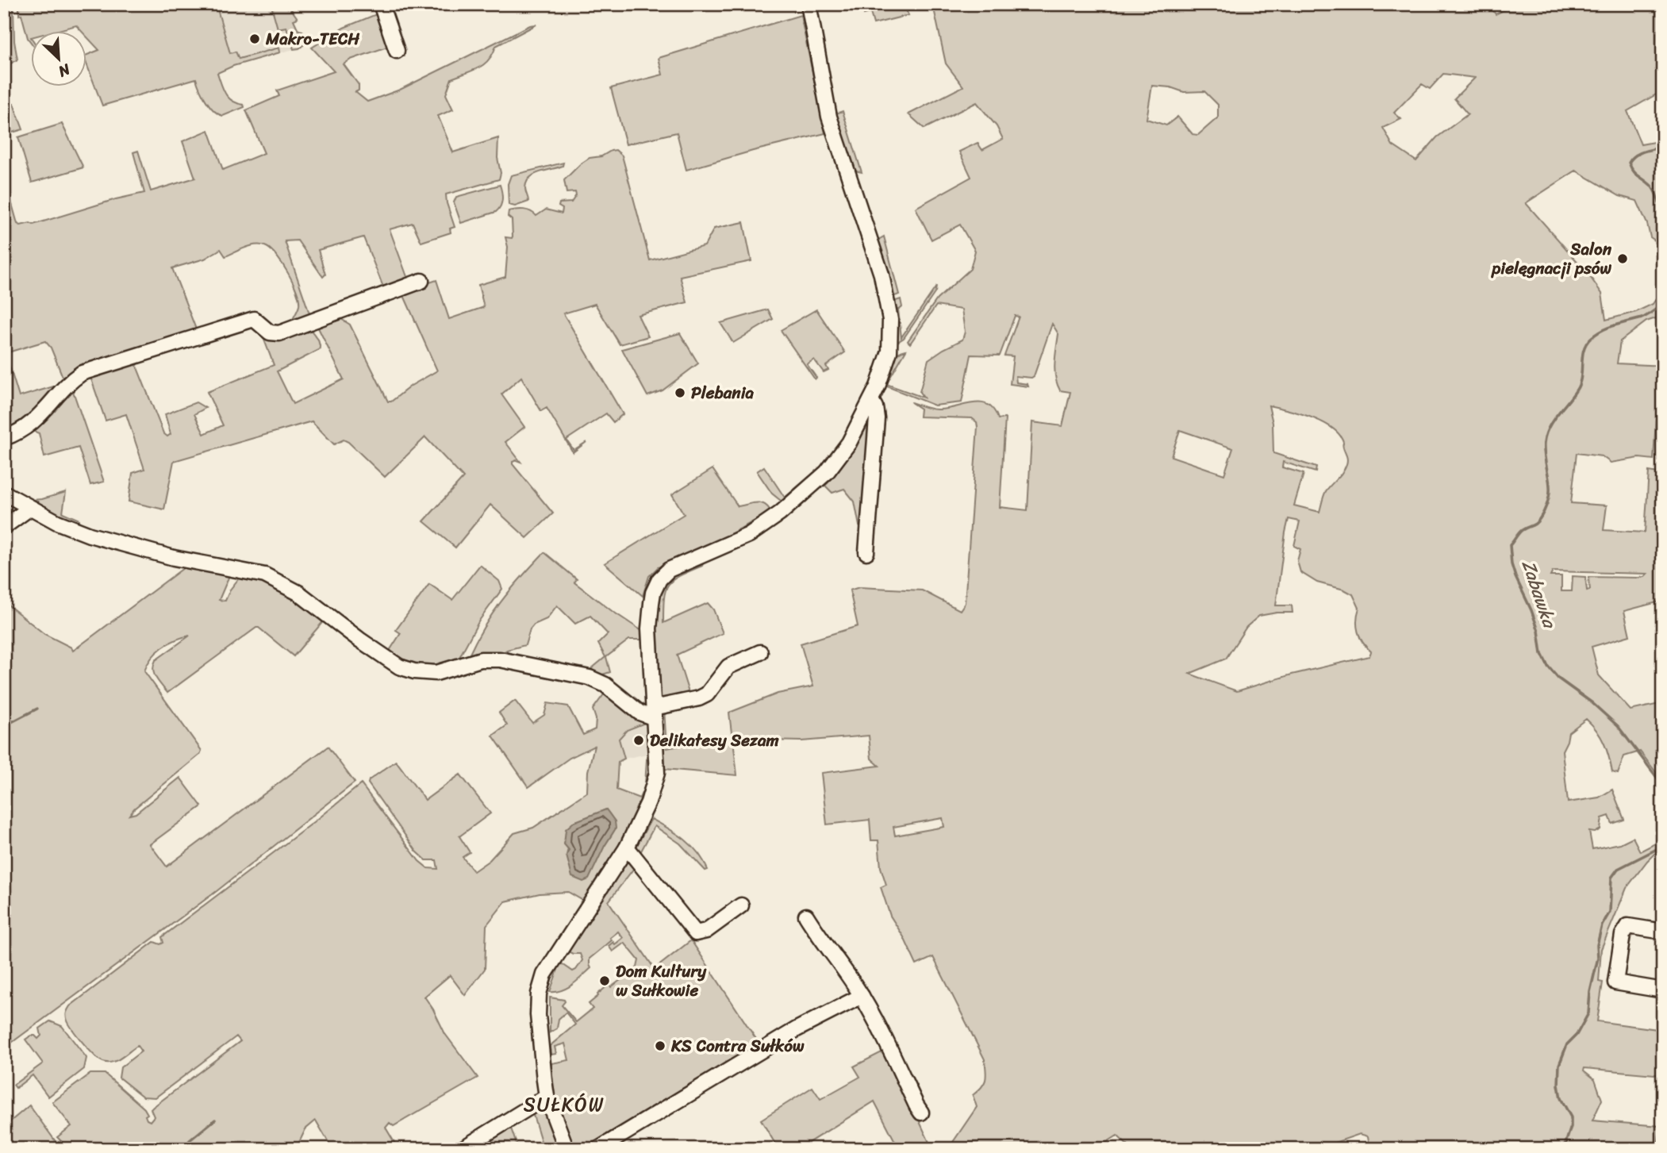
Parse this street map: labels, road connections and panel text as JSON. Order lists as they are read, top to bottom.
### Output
{
  "districts": ["SUŁKÓW"],
  "water": ["Zabawka"],
  "places": [
    "Makro-TECH",
    "Salon pielęgnacji psów",
    "Plebania",
    "Delikatesy Sezam",
    "Dom Kultury w Sułkowie",
    "KS Contra Sułków"
  ],
  "north": "bottom right"
}
